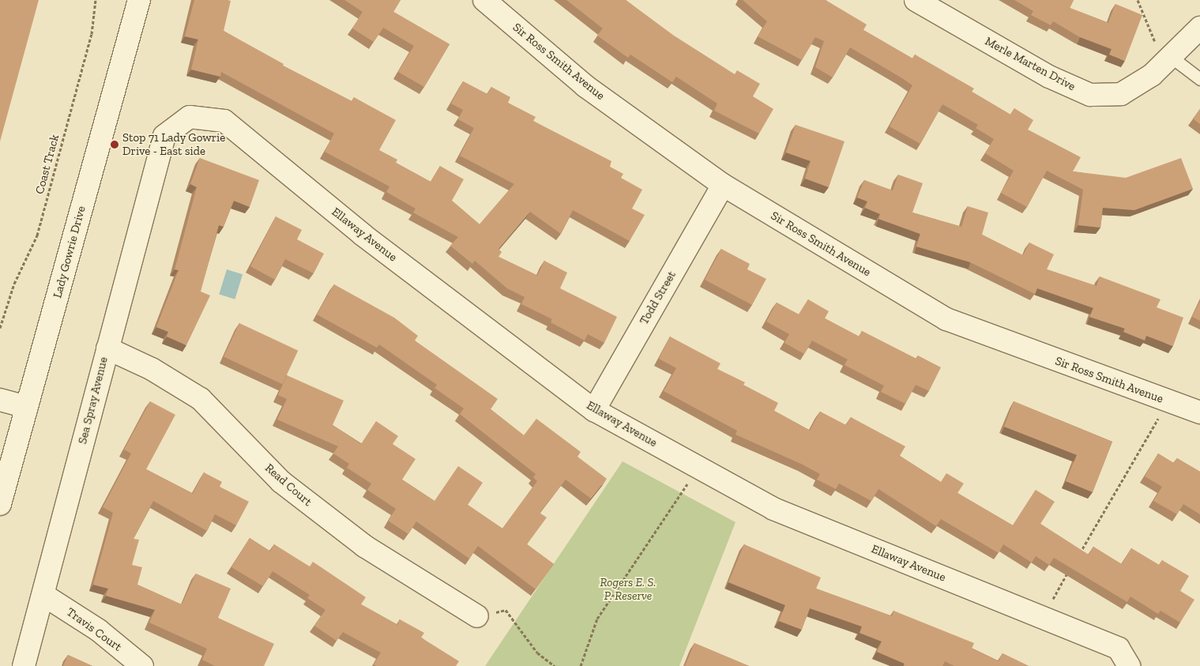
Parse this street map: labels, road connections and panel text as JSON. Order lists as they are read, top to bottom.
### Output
{
  "streets": {
    "street": [
      "Sir Ross Smith Avenue",
      "Merle Marten Drive",
      "Ellaway Avenue",
      "Lady Gowrie Drive",
      "Todd Street",
      "Sea Spray Avenue",
      "Read Court",
      "Travis Court"
    ],
    "path": ["Coast Track"]
  },
  "crossings": [
    ["Sir Ross Smith Avenue", "Todd Street"],
    ["Ellaway Avenue", "Todd Street"],
    ["Ellaway Avenue", "Sea Spray Avenue"],
    ["Sea Spray Avenue", "Read Court"],
    ["Sea Spray Avenue", "Travis Court"]
  ],
  "parks": ["Rogers E. S. P. Reserve"],
  "places": ["Stop 71 Lady Gowrie Drive - East side"]
}
